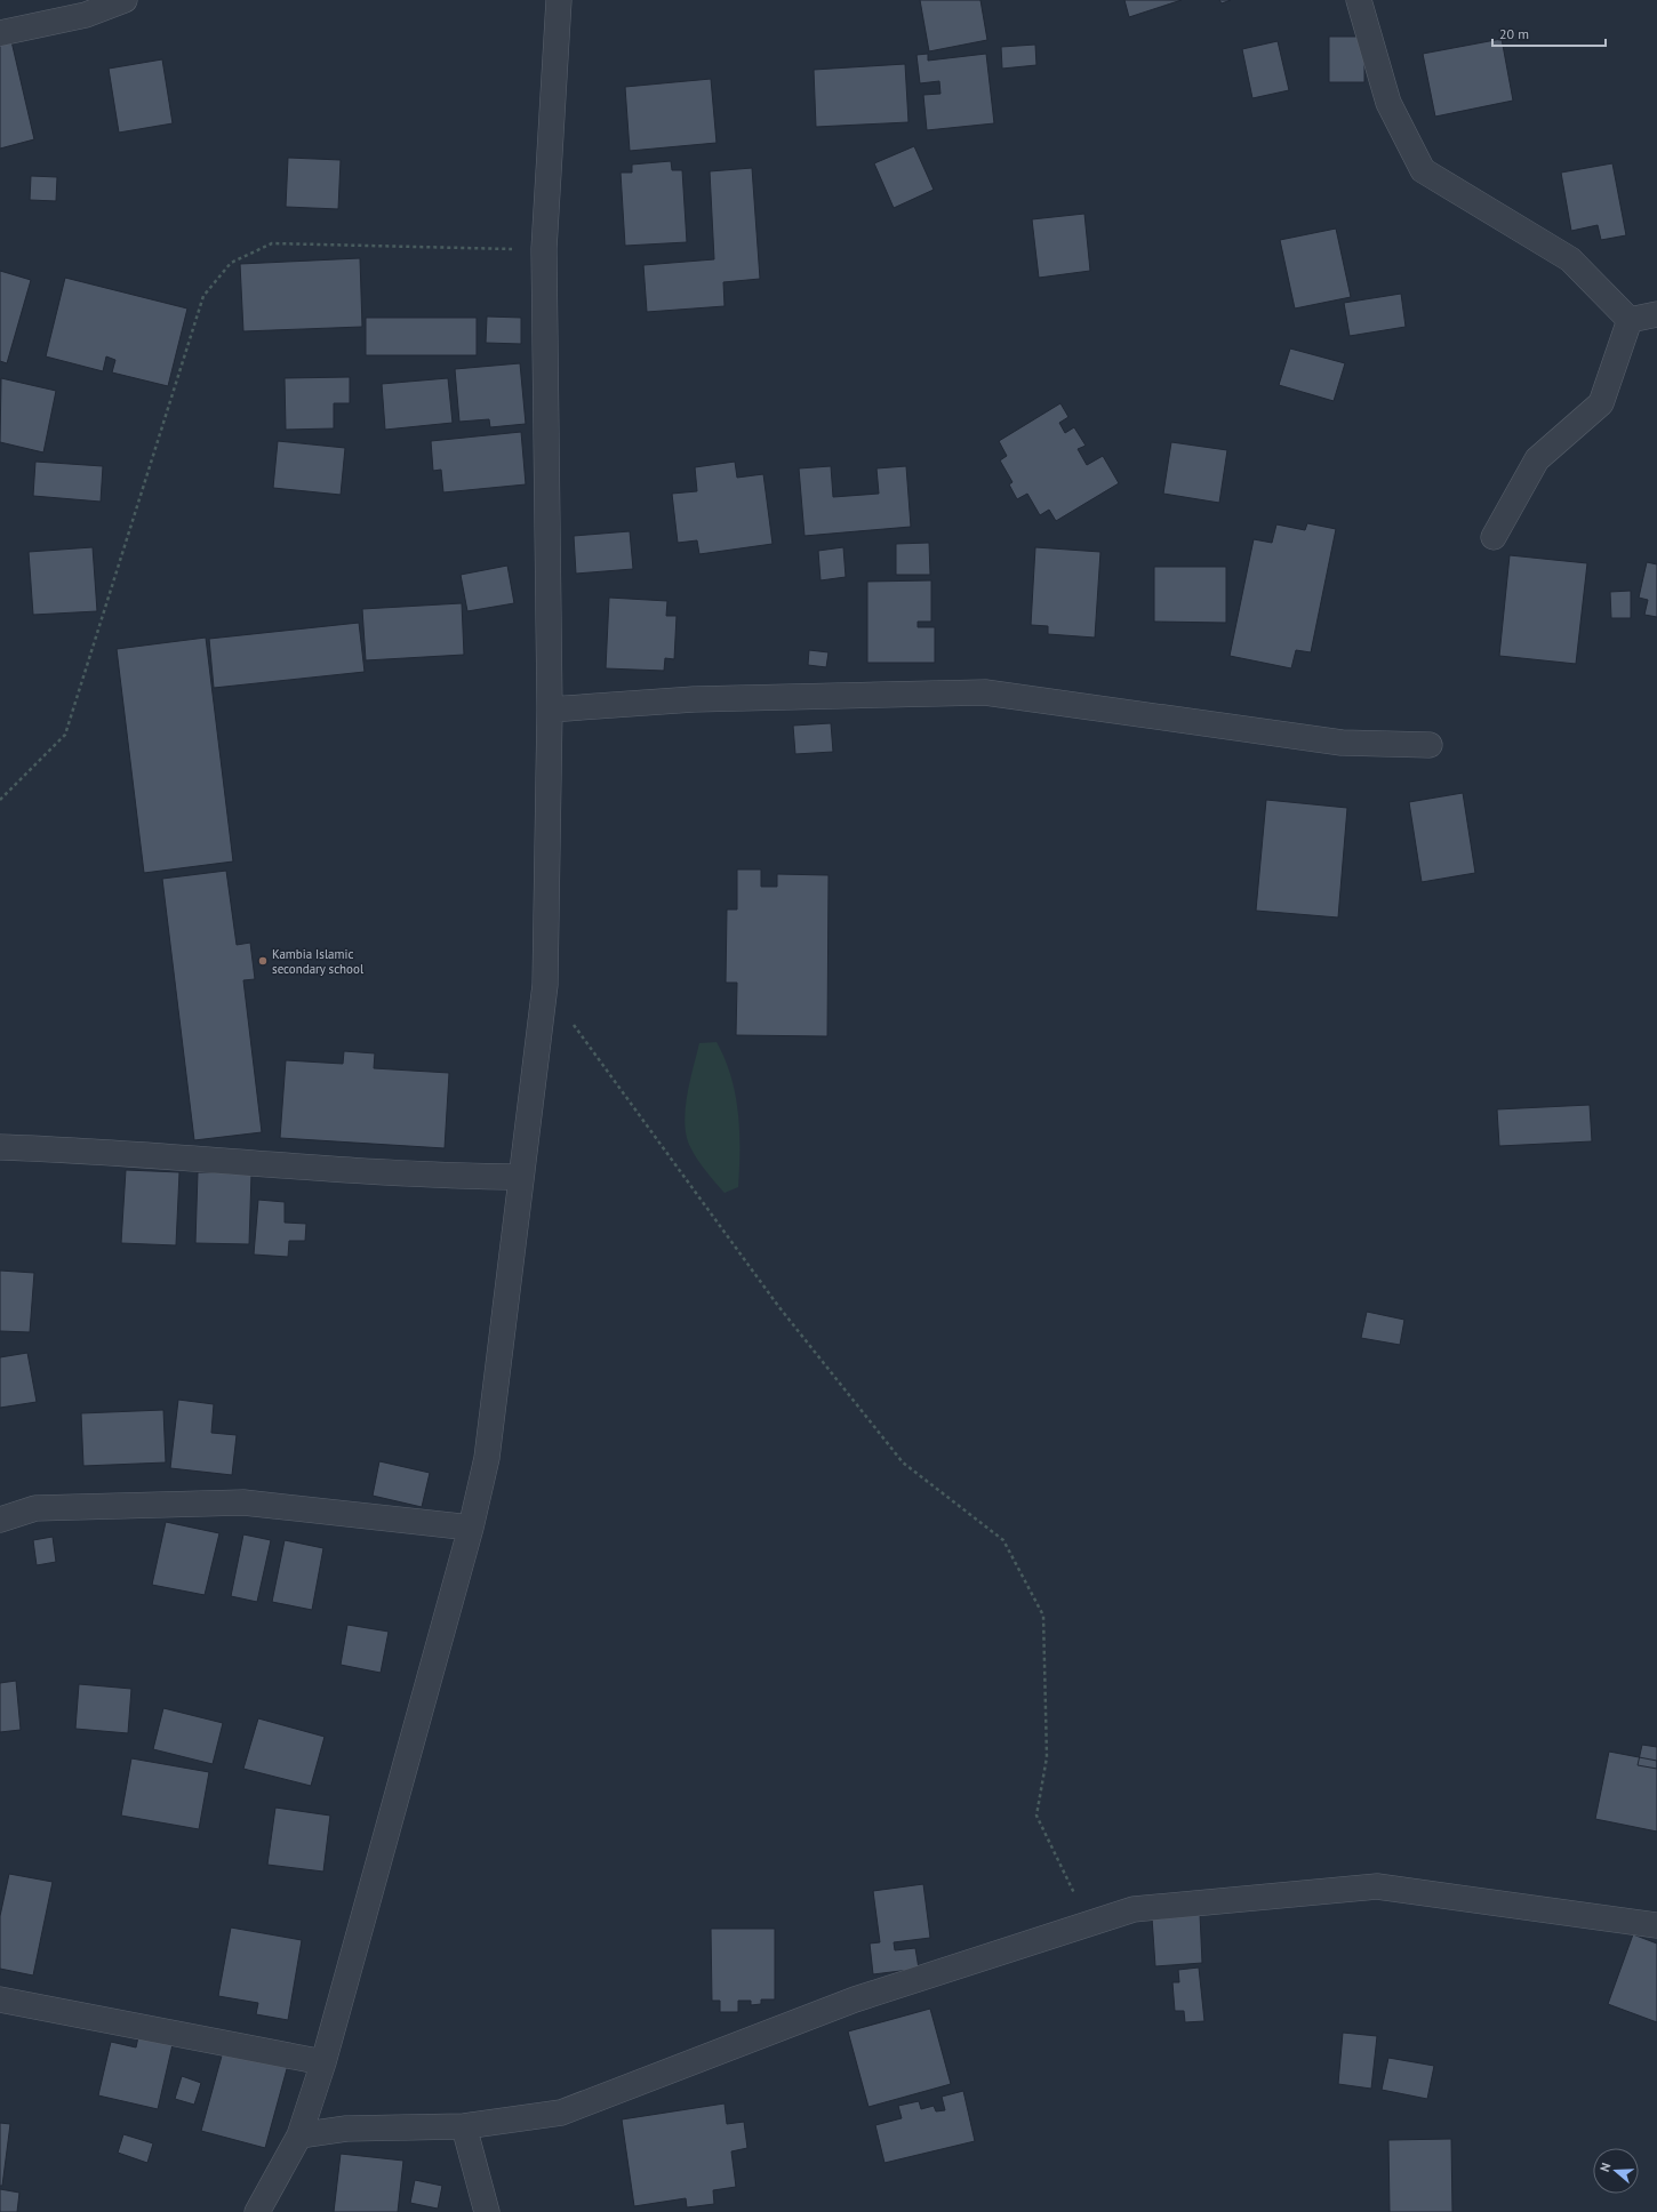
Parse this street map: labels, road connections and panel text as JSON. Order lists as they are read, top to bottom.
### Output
{
  "places": ["Kambia Islamic secondary school"],
  "scale_bar": "20 m",
  "north": "left"
}
